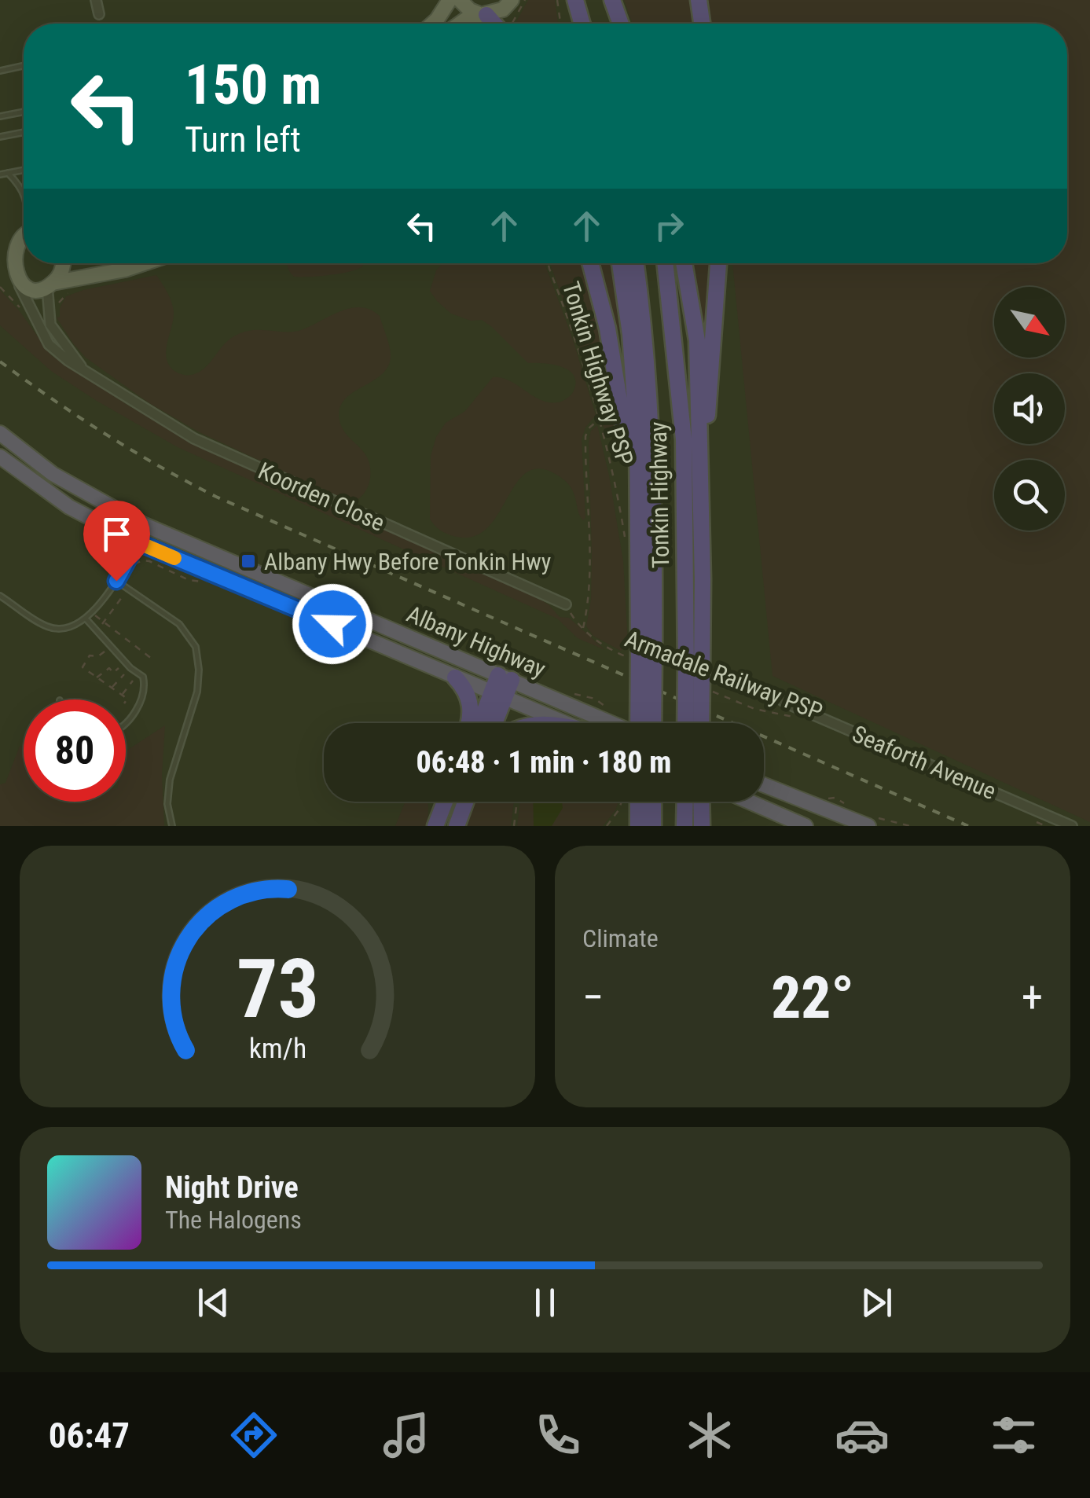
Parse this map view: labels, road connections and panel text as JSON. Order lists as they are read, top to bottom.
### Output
{
  "streets": {
    "highway": ["Tonkin Highway", "Albany Highway"],
    "street": ["Koorden Close", "Seaforth Avenue"],
    "path": ["Tonkin Highway PSP", "Armadale Railway PSP"]
  },
  "crossings": [
    ["Tonkin Highway", "Armadale Railway PSP"]
  ],
  "places": {
    "transit": ["Albany Hwy Before Tonkin Hwy"]
  },
  "north": "bottom right",
  "page": {
    "turn": ["150 m", "Turn left"],
    "limit": "80",
    "trip": "06:48 · 1 min · 180 m",
    "tile": "Climate",
    "heat": ["−", "22°", "+"],
    "song": ["Night Drive", "The Halogens"],
    "tabs": "06:47",
    "gauge": ["73", "km/h"]
  }
}
